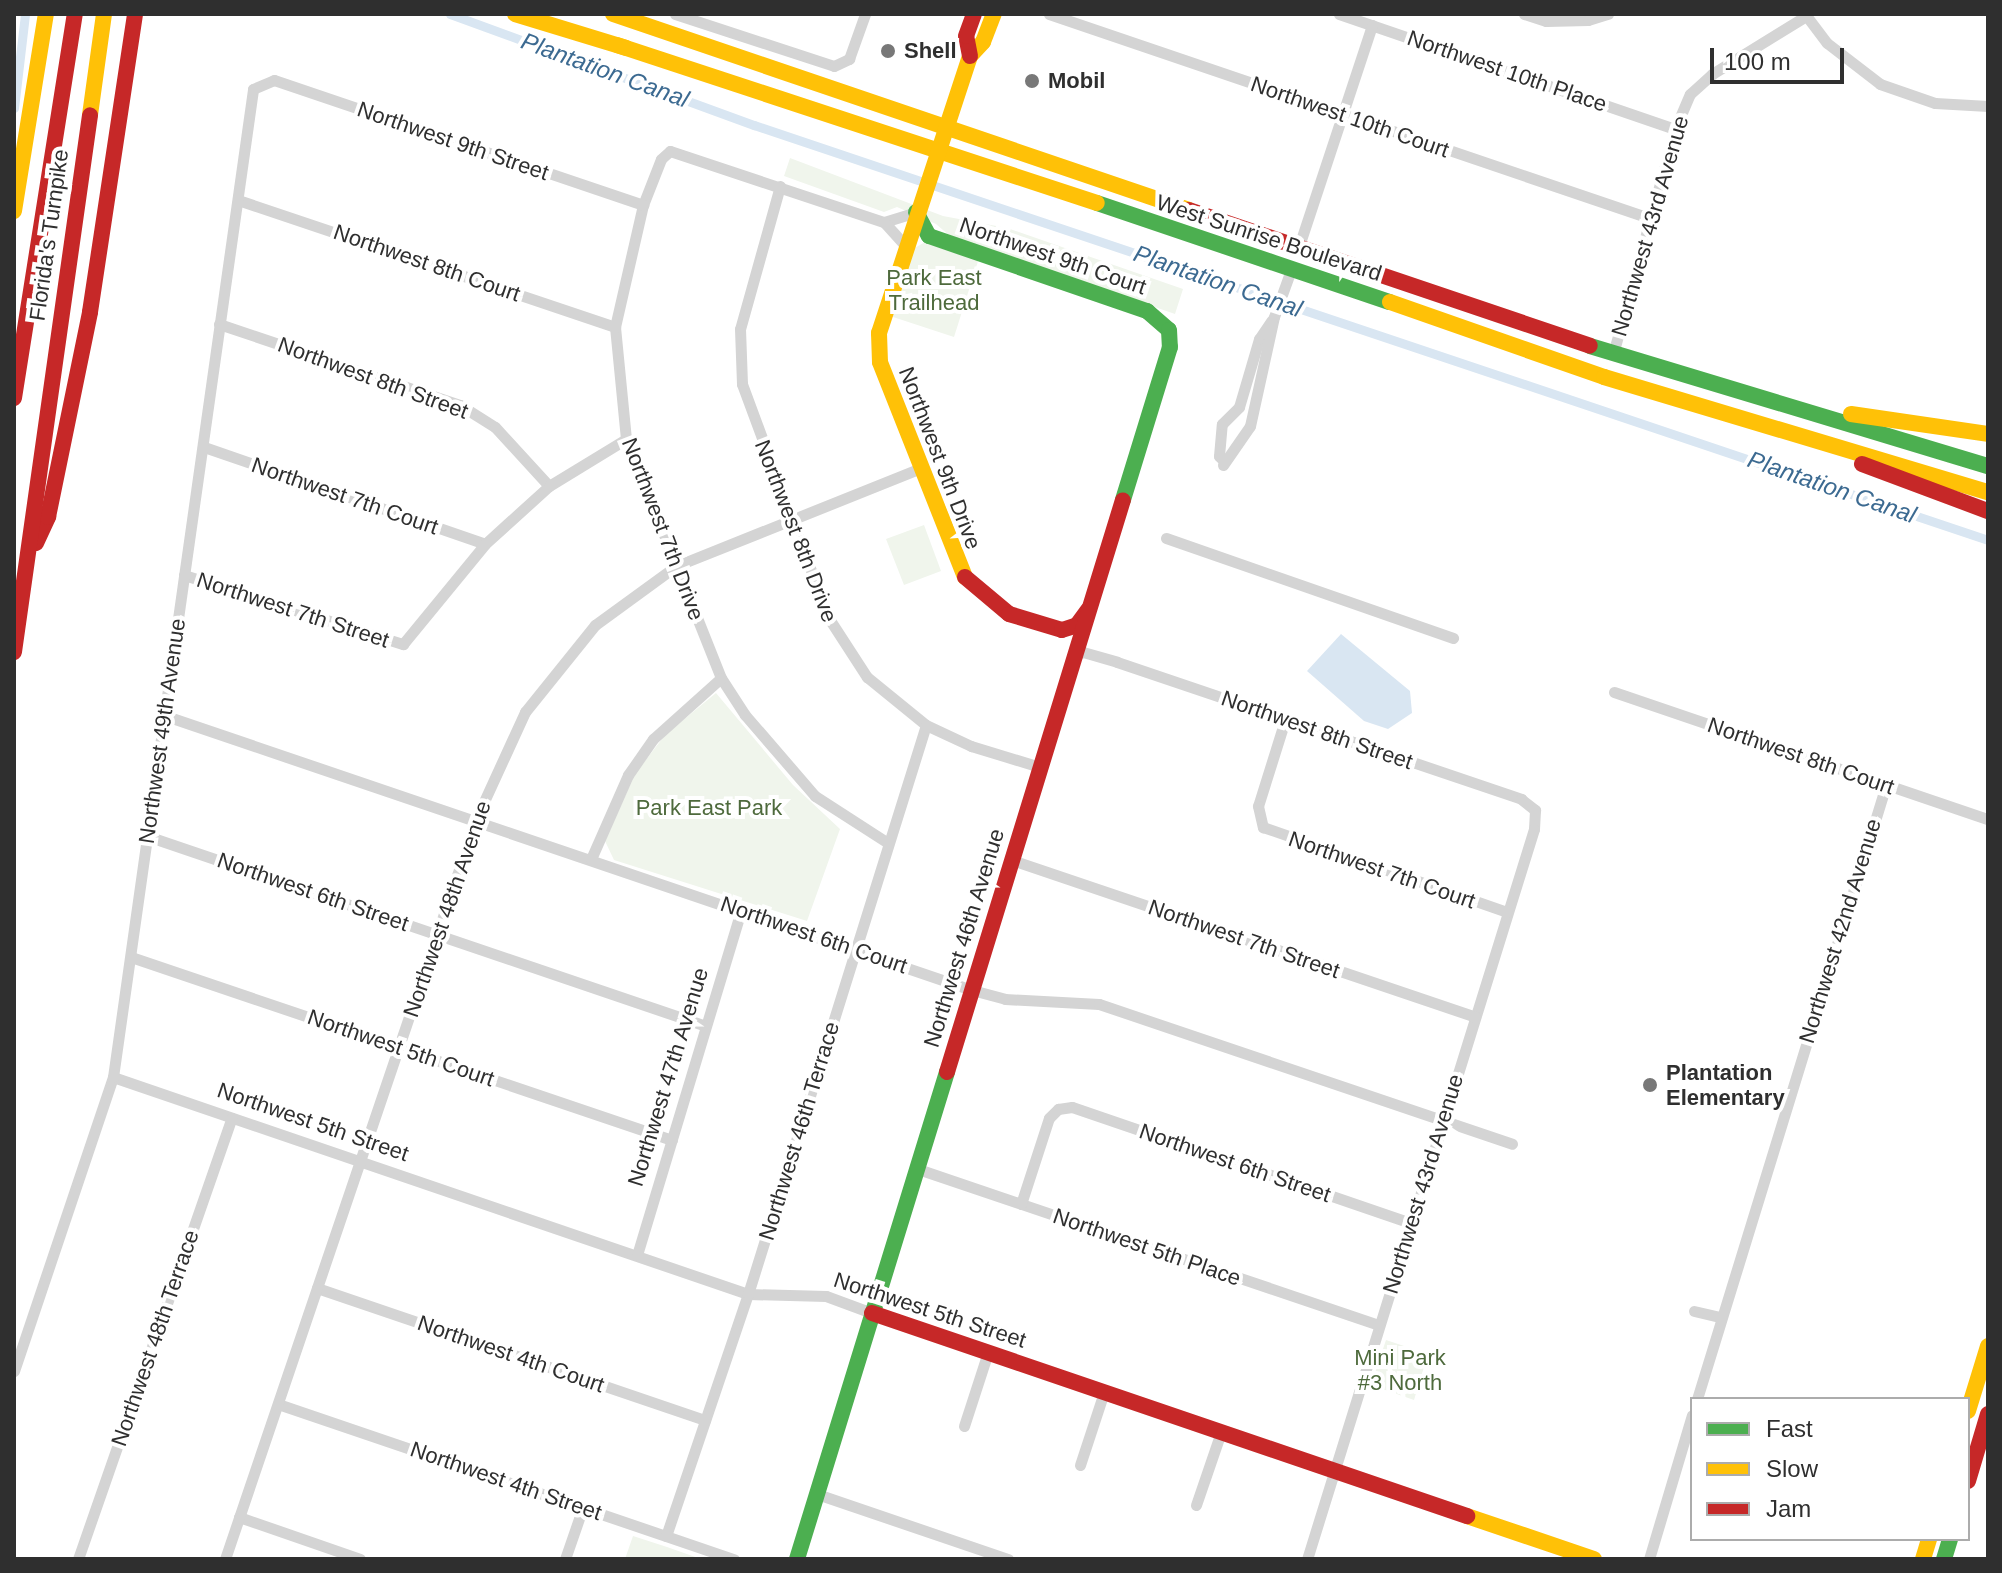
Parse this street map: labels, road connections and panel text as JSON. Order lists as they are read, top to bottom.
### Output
{
  "streets": {
    "main road": [
      "Florida's Turnpike",
      "West Sunrise Boulevard",
      "Northwest 9th Court",
      "Northwest 9th Drive",
      "Northwest 46th Avenue",
      "Northwest 5th Street"
    ],
    "street": [
      "Northwest 10th Place",
      "Northwest 10th Court",
      "Northwest 9th Street",
      "Northwest 43rd Avenue",
      "Northwest 8th Court",
      "Northwest 8th Street",
      "Northwest 7th Court",
      "Northwest 7th Drive",
      "Northwest 8th Drive",
      "Northwest 7th Street",
      "Northwest 49th Avenue",
      "Northwest 6th Street",
      "Northwest 48th Avenue",
      "Northwest 42nd Avenue",
      "Northwest 6th Court",
      "Northwest 5th Court",
      "Northwest 47th Avenue",
      "Northwest 46th Terrace",
      "Northwest 5th Place",
      "Northwest 48th Terrace",
      "Northwest 4th Court",
      "Northwest 4th Street"
    ]
  },
  "crossings": [
    ["Northwest 10th Place", "Northwest 43rd Avenue"],
    ["Northwest 10th Court", "Northwest 43rd Avenue"],
    ["Northwest 9th Street", "Northwest 7th Drive"],
    ["Northwest 9th Street", "Northwest 49th Avenue"],
    ["Northwest 43rd Avenue", "West Sunrise Boulevard"],
    ["Northwest 43rd Avenue", "Northwest 8th Street"],
    ["Northwest 43rd Avenue", "Northwest 7th Court"],
    ["Northwest 43rd Avenue", "Northwest 7th Street"],
    ["Northwest 43rd Avenue", "Northwest 6th Street"],
    ["Northwest 43rd Avenue", "Northwest 6th Court"],
    ["Northwest 43rd Avenue", "Northwest 5th Street"],
    ["Northwest 43rd Avenue", "Northwest 5th Place"],
    ["West Sunrise Boulevard", "Northwest 9th Drive"],
    ["Northwest 9th Court", "Northwest 9th Drive"],
    ["Northwest 9th Court", "Northwest 46th Avenue"],
    ["Northwest 8th Court", "Northwest 7th Drive"],
    ["Northwest 8th Court", "Northwest 49th Avenue"],
    ["Northwest 8th Court", "Northwest 42nd Avenue"],
    ["Northwest 8th Street", "Northwest 7th Court"],
    ["Northwest 8th Street", "Northwest 49th Avenue"],
    ["Northwest 8th Street", "Northwest 46th Avenue"],
    ["Northwest 9th Drive", "Northwest 48th Avenue"],
    ["Northwest 7th Court", "Northwest 7th Street"],
    ["Northwest 7th Court", "Northwest 49th Avenue"],
    ["Northwest 7th Drive", "Northwest 8th Drive"],
    ["Northwest 7th Drive", "Northwest 48th Avenue"],
    ["Northwest 7th Drive", "Northwest 46th Terrace"],
    ["Northwest 8th Drive", "Northwest 48th Avenue"],
    ["Northwest 8th Drive", "Northwest 46th Avenue"],
    ["Northwest 8th Drive", "Northwest 46th Terrace"],
    ["Northwest 7th Street", "Northwest 49th Avenue"],
    ["Northwest 7th Street", "Northwest 46th Avenue"],
    ["Northwest 49th Avenue", "Northwest 6th Street"],
    ["Northwest 49th Avenue", "Northwest 6th Court"],
    ["Northwest 49th Avenue", "Northwest 5th Court"],
    ["Northwest 49th Avenue", "Northwest 5th Street"],
    ["Northwest 6th Street", "Northwest 48th Avenue"],
    ["Northwest 6th Street", "Northwest 47th Avenue"],
    ["Northwest 6th Street", "Northwest 5th Place"],
    ["Northwest 48th Avenue", "Northwest 6th Court"],
    ["Northwest 48th Avenue", "Northwest 5th Court"],
    ["Northwest 48th Avenue", "Northwest 5th Street"],
    ["Northwest 48th Avenue", "Northwest 4th Court"],
    ["Northwest 48th Avenue", "Northwest 4th Street"],
    ["Northwest 6th Court", "Northwest 46th Avenue"],
    ["Northwest 6th Court", "Northwest 47th Avenue"],
    ["Northwest 6th Court", "Northwest 46th Terrace"],
    ["Northwest 46th Avenue", "Northwest 5th Street"],
    ["Northwest 46th Avenue", "Northwest 5th Place"],
    ["Northwest 5th Court", "Northwest 47th Avenue"],
    ["Northwest 47th Avenue", "Northwest 5th Street"],
    ["Northwest 5th Street", "Northwest 46th Terrace"],
    ["Northwest 5th Street", "Northwest 48th Terrace"],
    ["Northwest 46th Terrace", "Northwest 4th Court"],
    ["Northwest 46th Terrace", "Northwest 4th Street"]
  ],
  "water": ["Plantation Canal"],
  "parks": ["Park East Trailhead", "Park East Park", "Mini Park #3 North"],
  "places": ["Shell", "Mobil", "Plantation Elementary"],
  "legend": ["Fast", "Slow", "Jam"],
  "scale_bar": "100 m"
}
